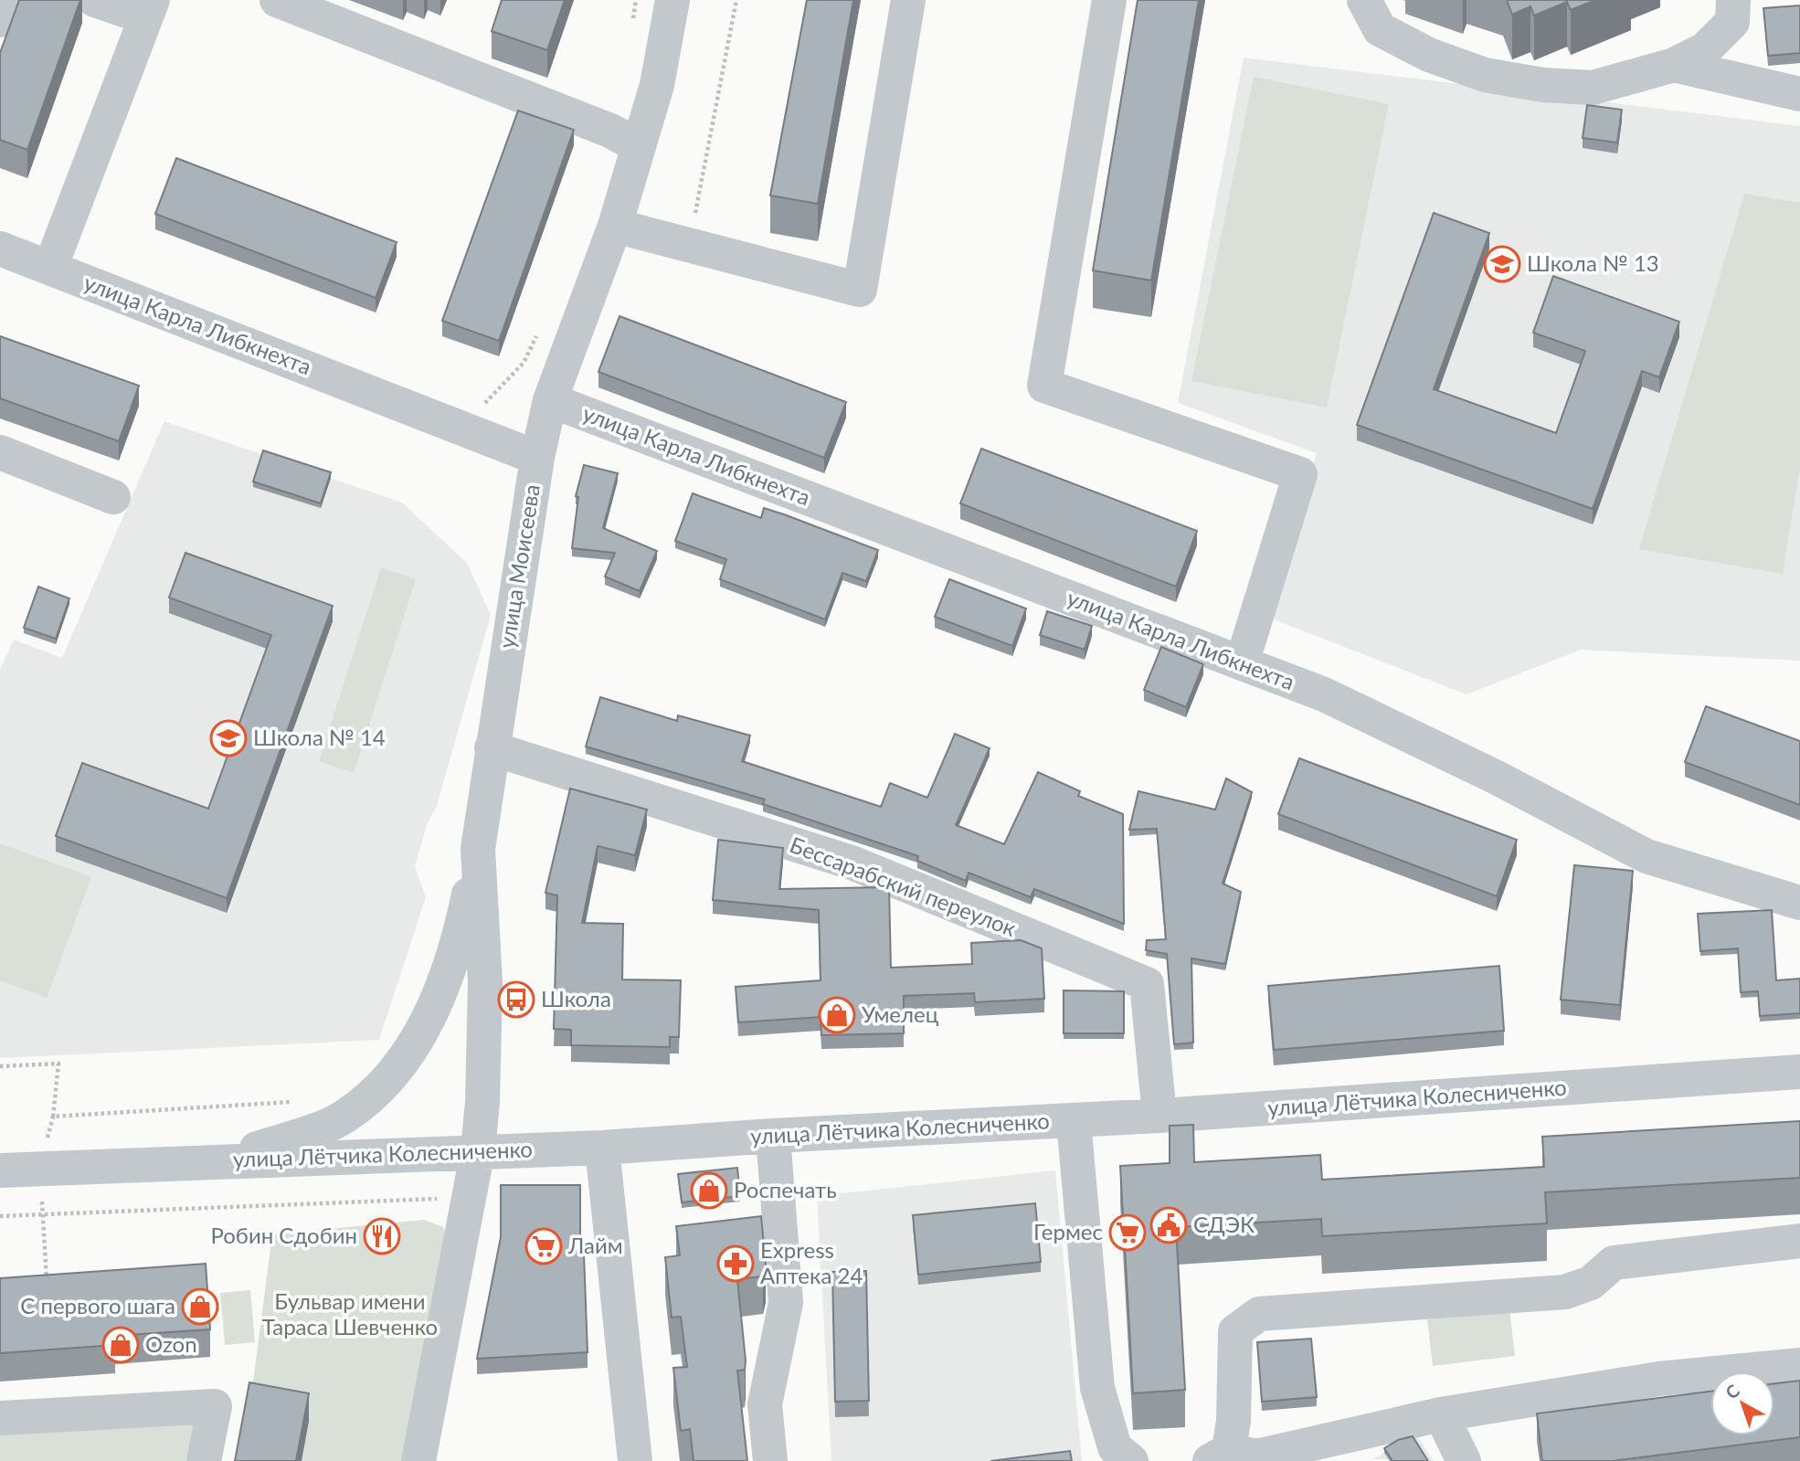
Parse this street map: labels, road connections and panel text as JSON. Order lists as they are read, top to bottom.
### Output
{
  "streets": {
    "street": [
      "улица Карла Либкнехта",
      "улица Моисеева",
      "Бессарабский переулок",
      "улица Лётчика Колесниченко"
    ]
  },
  "crossings": [
    ["улица Карла Либкнехта", "улица Моисеева"],
    ["улица Моисеева", "Бессарабский переулок"],
    ["улица Моисеева", "улица Лётчика Колесниченко"],
    ["Бессарабский переулок", "улица Лётчика Колесниченко"]
  ],
  "parks": ["Бульвар имени Тараса Шевченко"],
  "places": {
    "school or university": ["Школа № 13", "Школа № 14"],
    "bus stop": ["Школа"],
    "shop": [
      "Умелец",
      "Роспечать",
      "С первого шага",
      "Ozon"
    ],
    "public building": ["СДЭК"],
    "supermarket": ["Гермес", "Лайм"],
    "restaurant": ["Робин Сдобин"],
    "pharmacy": ["Express Аптека 24"]
  },
  "north": "top left"
}
